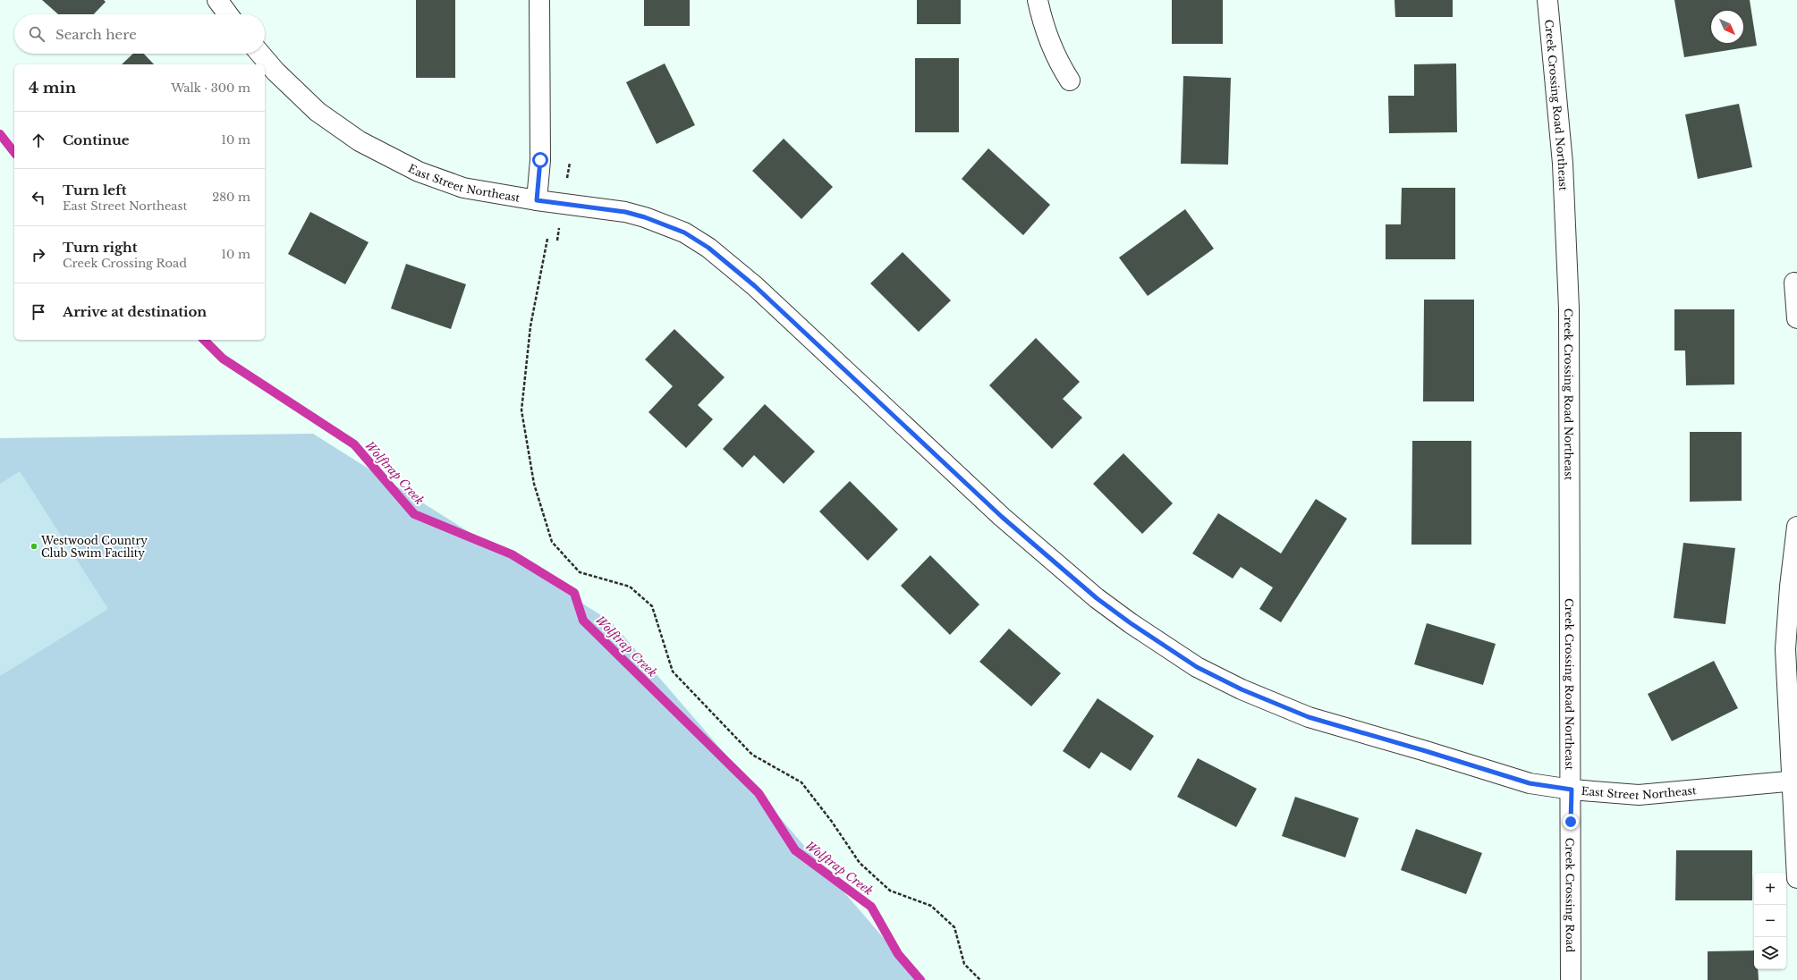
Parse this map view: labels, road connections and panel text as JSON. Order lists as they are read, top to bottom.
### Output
{
  "streets": {
    "street": ["Creek Crossing Road Northeast", "East Street Northeast", "Creek Crossing Road"]
  },
  "crossings": [
    ["Creek Crossing Road Northeast", "East Street Northeast"],
    ["Creek Crossing Road Northeast", "Creek Crossing Road"],
    ["East Street Northeast", "Creek Crossing Road"]
  ],
  "water": ["Wolftrap Creek"],
  "places": ["Westwood Country Club Swim Facility"],
  "north": "bottom right",
  "page": {
    "search": "Search here",
    "heading": ["4 min", "Walk · 300 m"],
    "list": [
      ["Continue", "10 m"],
      ["Turn left", "East Street Northeast", "280 m"],
      ["Turn right", "Creek Crossing Road", "10 m"],
      "Arrive at destination"
    ],
    "map_buttons": ["+", "−"]
  }
}
